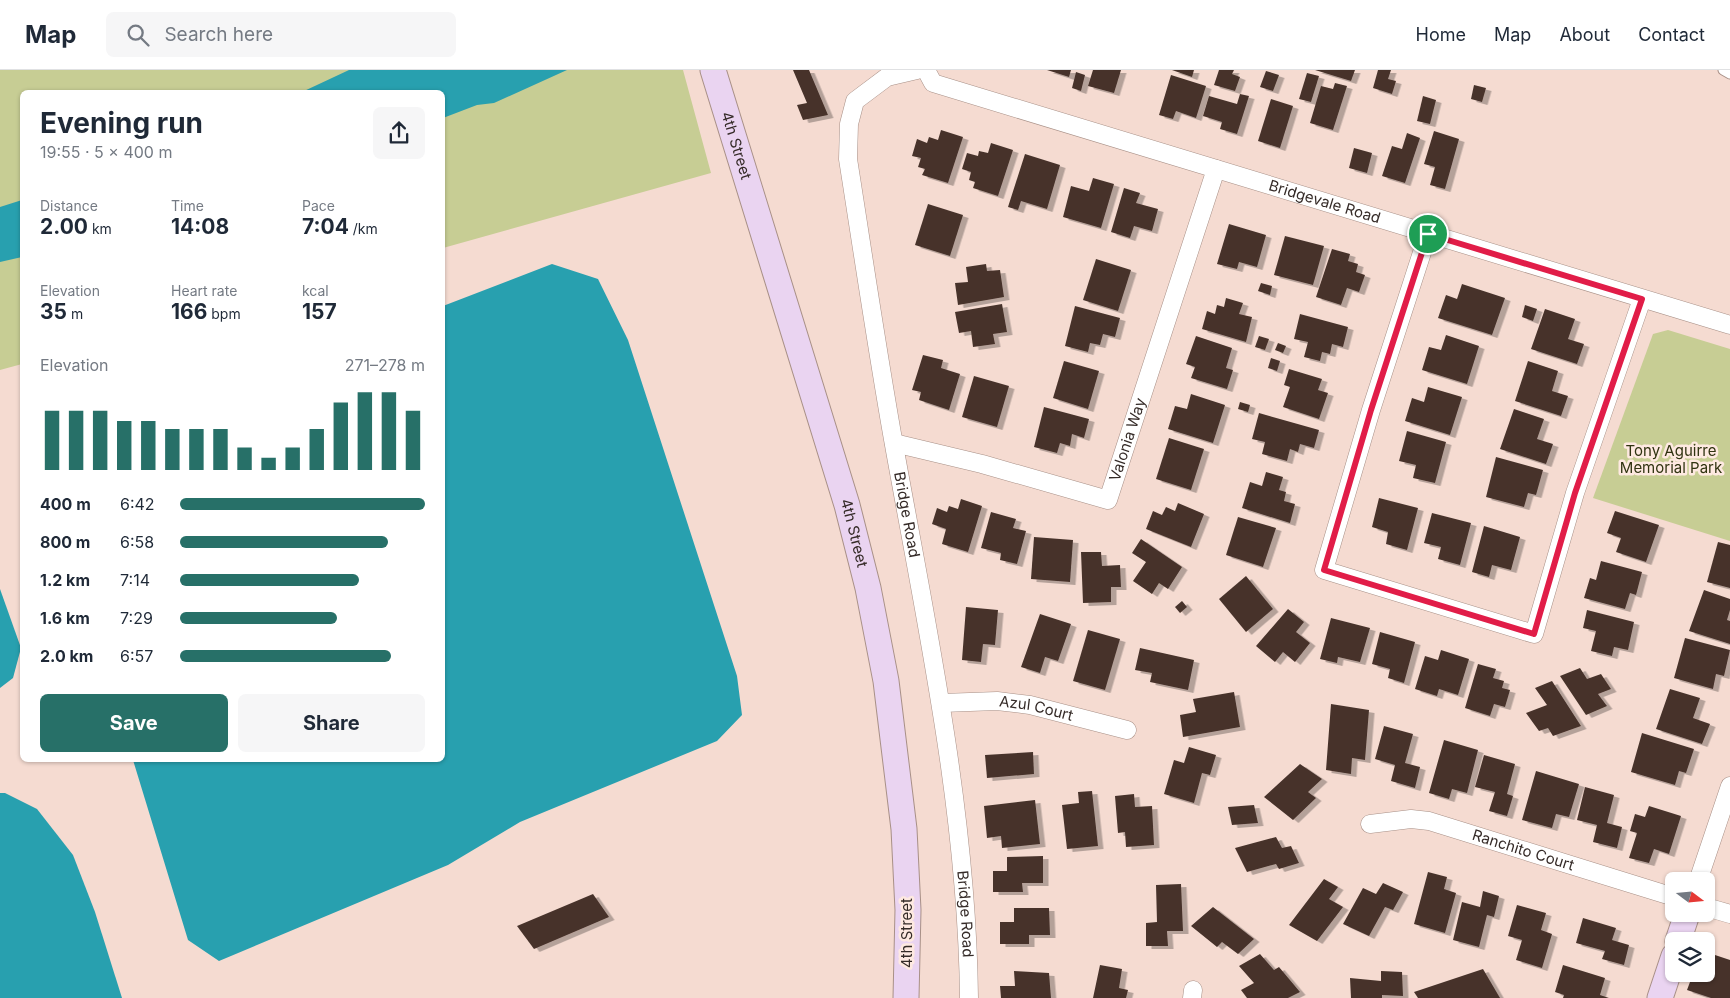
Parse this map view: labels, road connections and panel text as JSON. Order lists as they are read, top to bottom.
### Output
{
  "streets": {
    "main road": ["4th Street"],
    "street": [
      "Bridgevale Road",
      "Valonia Way",
      "Bridge Road",
      "Azul Court",
      "Ranchito Court"
    ]
  },
  "crossings": [
    ["Bridgevale Road", "Valonia Way"],
    ["Valonia Way", "Bridge Road"],
    ["Bridge Road", "Azul Court"]
  ],
  "parks": ["Tony Aguirre Memorial Park"],
  "north": "right",
  "page": {
    "header": "Map",
    "search": "Search here",
    "nav": [
      "Home",
      "Map",
      "About",
      "Contact"
    ],
    "heading": ["Evening run", "19:55 · 5 × 400 m"],
    "stats": [
      ["Distance", "2.00 km"],
      ["Time", "14:08"],
      ["Pace", "7:04 /km"],
      ["Elevation", "35 m"],
      ["Heart rate", "166 bpm"],
      ["kcal", "157"]
    ],
    "chart": ["Elevation", "271–278 m"],
    "list": [
      {
        "name": "400 m",
        "note": "6:42"
      },
      {
        "name": "800 m",
        "note": "6:58"
      },
      {
        "name": "1.2 km",
        "note": "7:14"
      },
      {
        "name": "1.6 km",
        "note": "7:29"
      },
      {
        "name": "2.0 km",
        "note": "6:57"
      }
    ],
    "buttons": ["Save", "Share"]
  }
}
